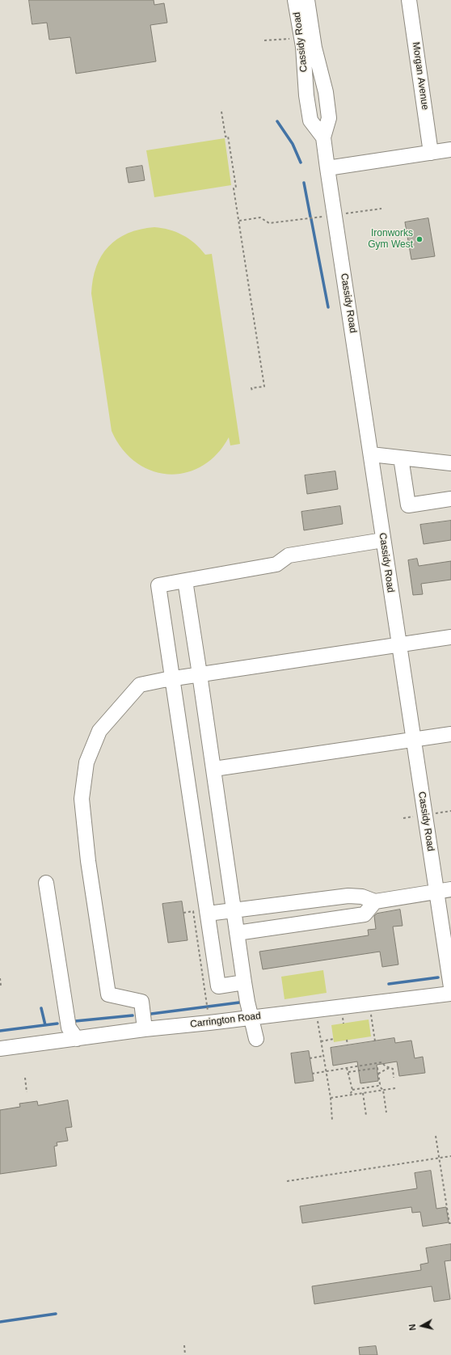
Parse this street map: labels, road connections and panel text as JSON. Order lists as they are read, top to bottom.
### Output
{
  "streets": {
    "street": ["Cassidy Road", "Morgan Avenue", "Carrington Road"]
  },
  "places": ["Ironworks Gym West"],
  "north": "left"
}
